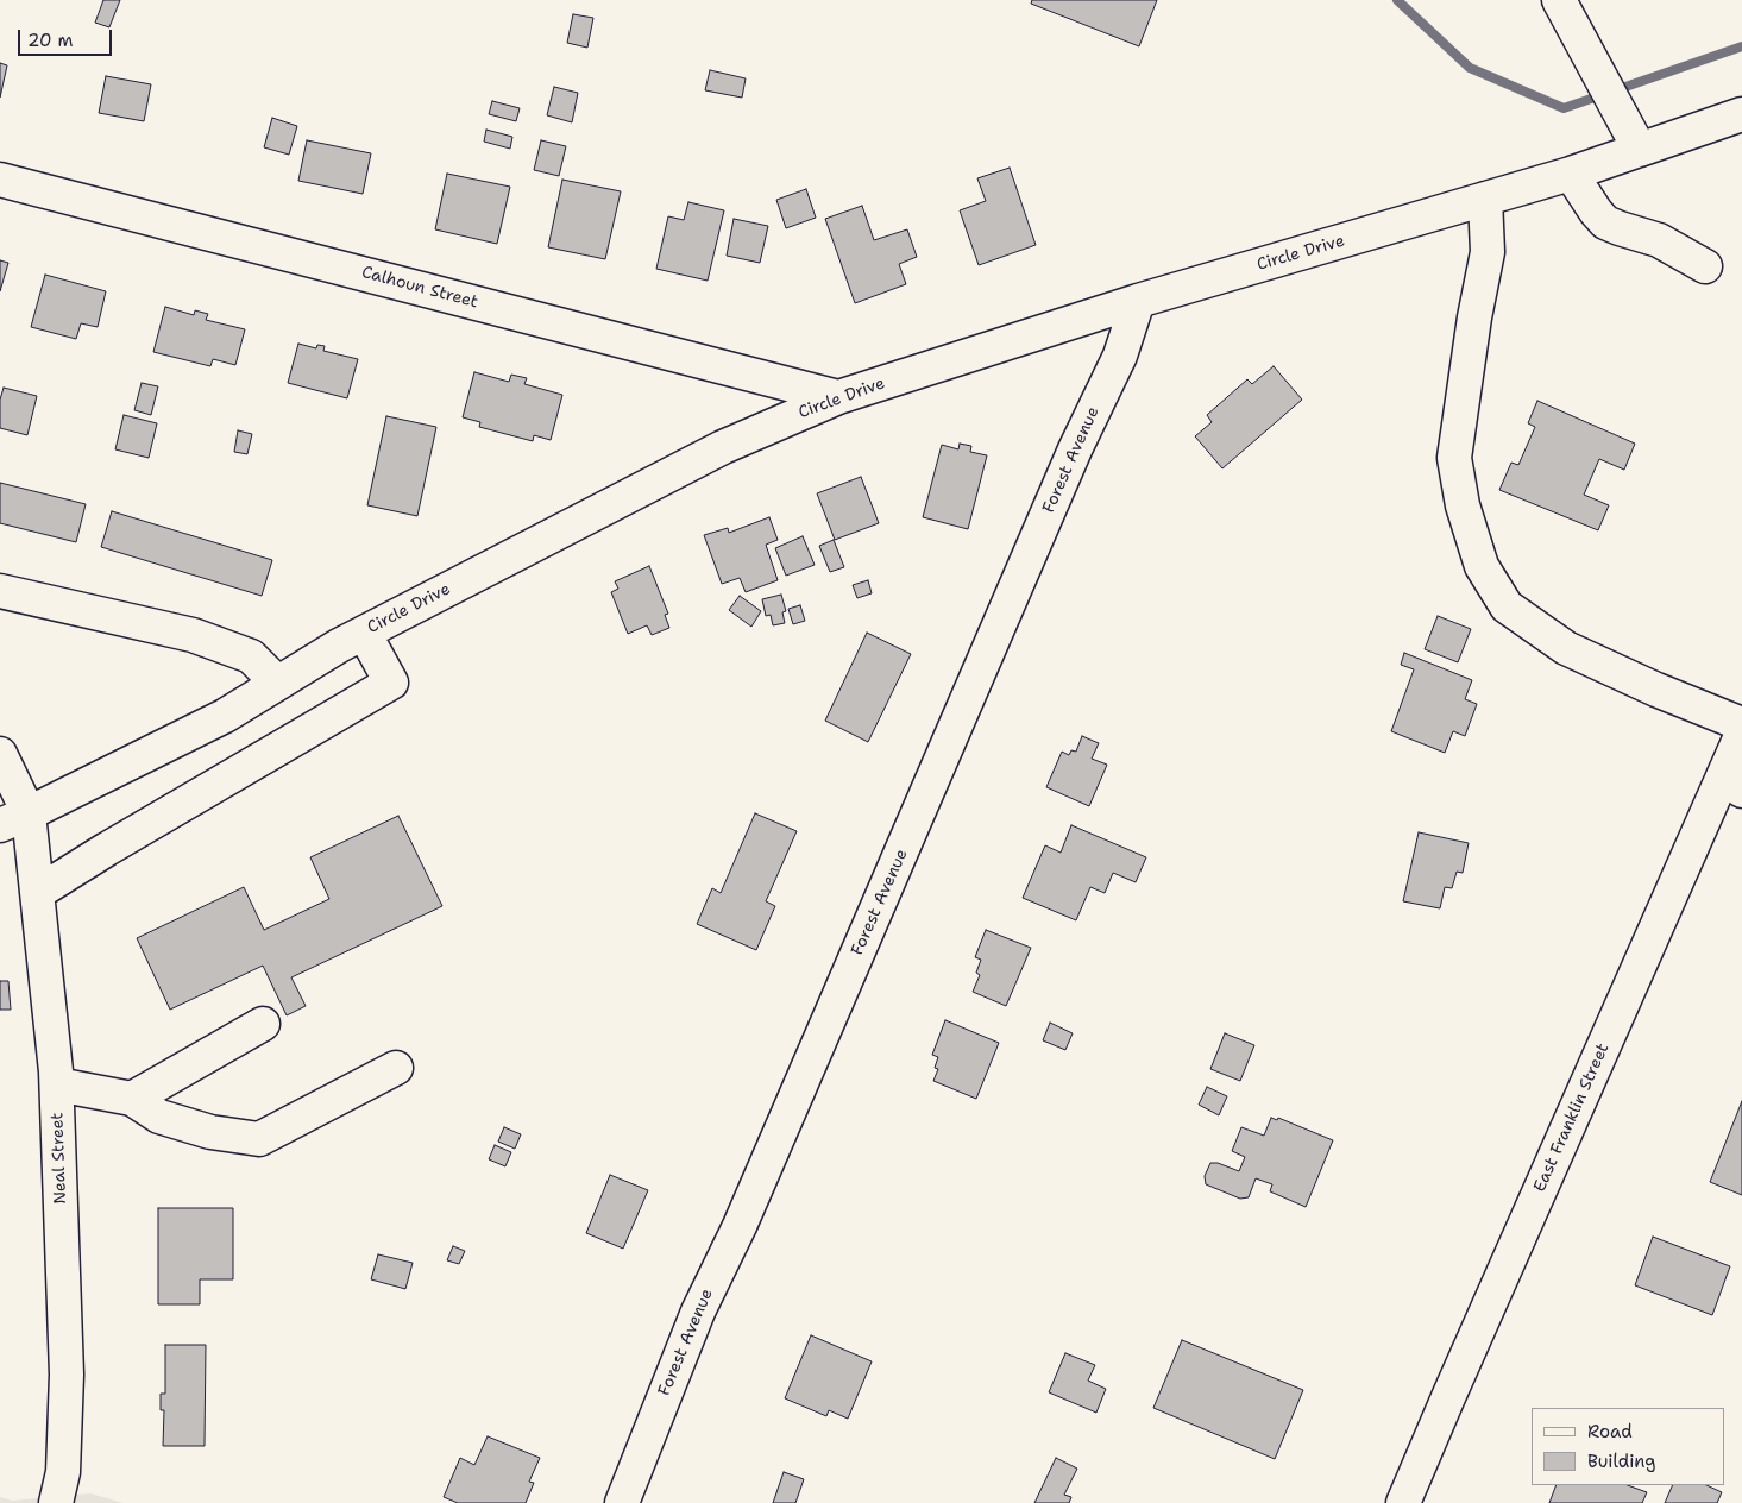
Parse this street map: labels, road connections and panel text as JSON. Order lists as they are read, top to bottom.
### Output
{
  "streets": {
    "street": [
      "Circle Drive",
      "Calhoun Street",
      "Forest Avenue",
      "East Franklin Street",
      "Neal Street"
    ]
  },
  "crossings": [
    ["Circle Drive", "Calhoun Street"],
    ["Circle Drive", "Forest Avenue"],
    ["Circle Drive", "Neal Street"]
  ],
  "legend": ["Road", "Building"],
  "scale_bar": "20 m"
}
